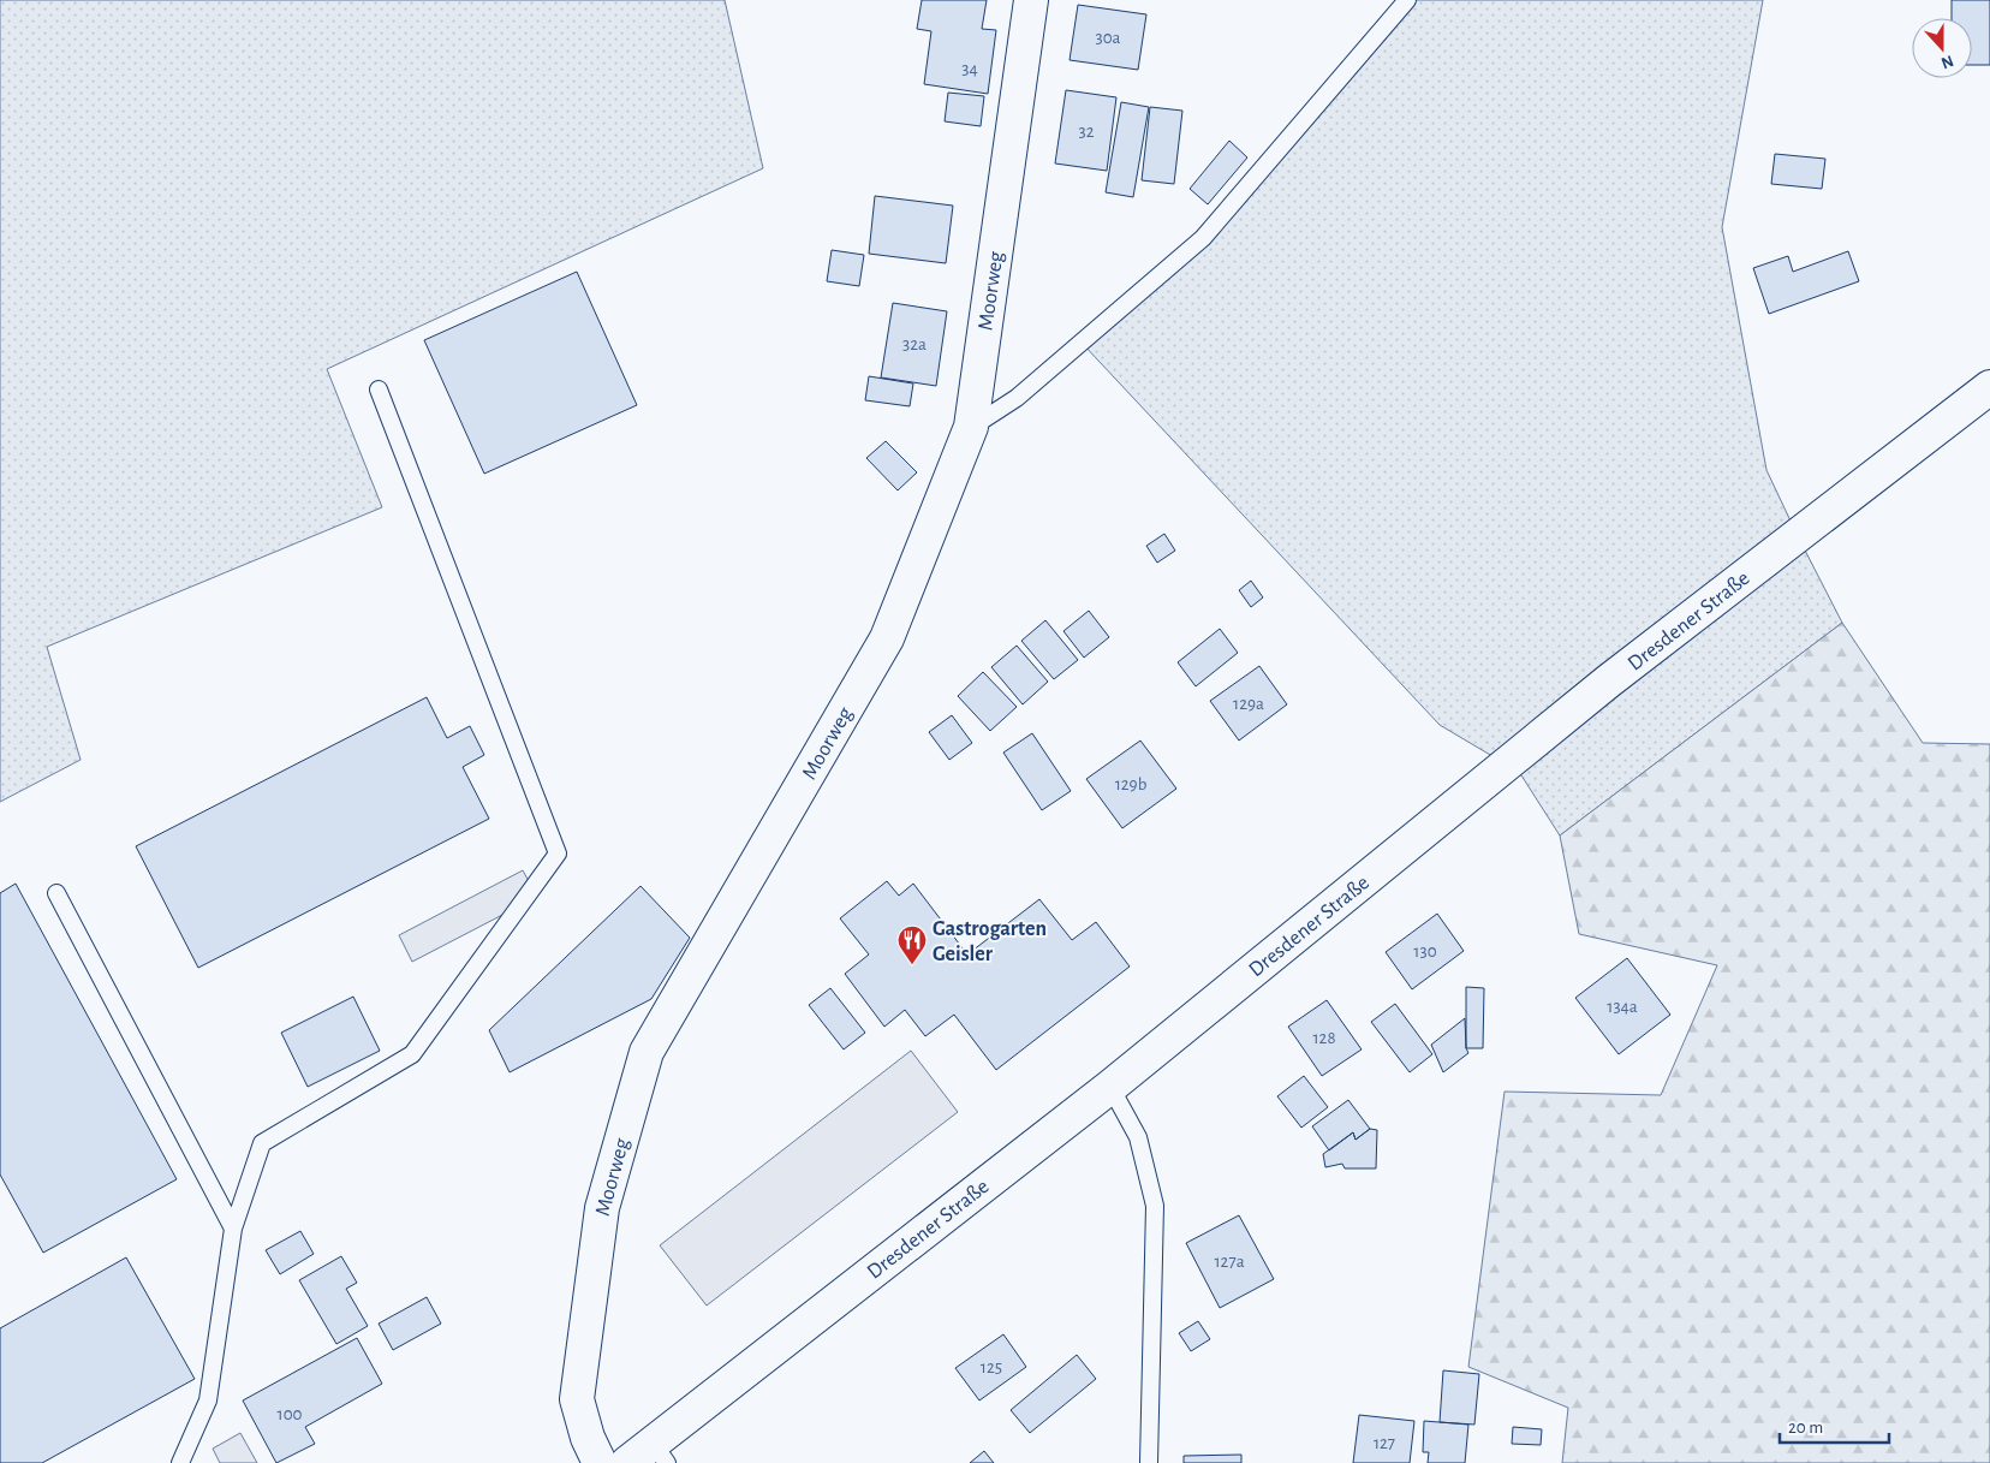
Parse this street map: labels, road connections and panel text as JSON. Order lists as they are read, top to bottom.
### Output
{
  "streets": {
    "main road": ["Moorweg", "Dresdener Straße"]
  },
  "places": {
    "restaurant": ["Gastrogarten Geisler"]
  },
  "house_numbers": [
    "30a",
    "34",
    "32",
    "32a",
    "129a",
    "129b",
    "130",
    "134a",
    "128",
    "127a",
    "125",
    "100",
    "127"
  ],
  "scale_bar": "20 m",
  "north": "bottom"
}
